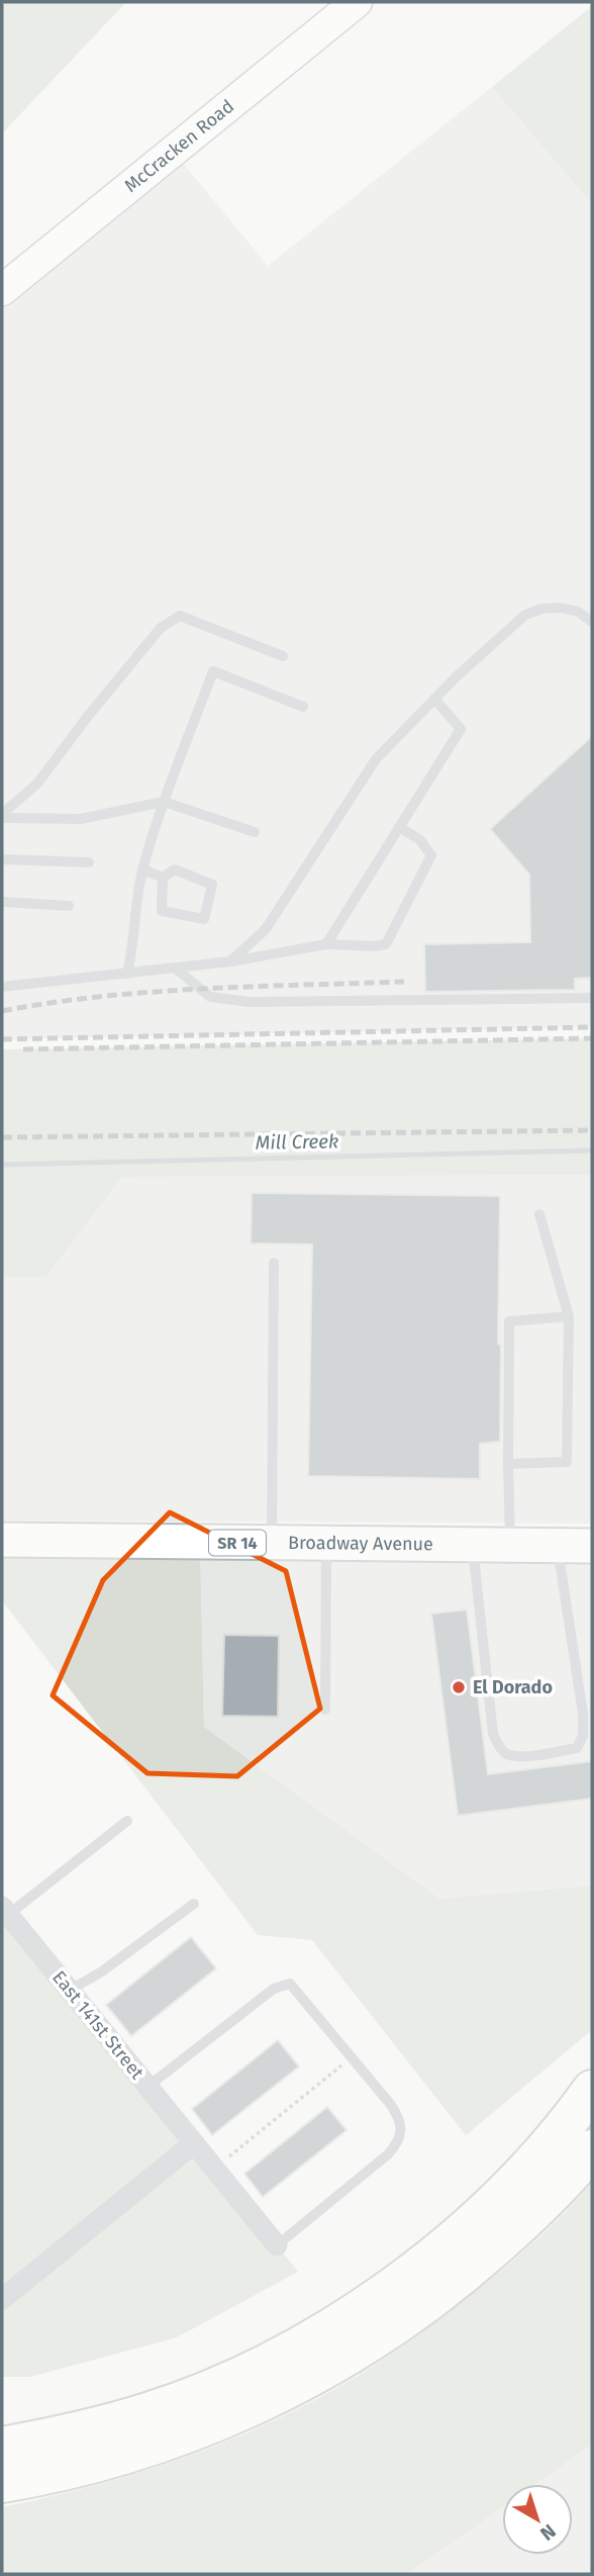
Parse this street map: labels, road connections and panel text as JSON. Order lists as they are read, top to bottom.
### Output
{
  "streets": {
    "main road": ["SR 14", "Broadway Avenue"],
    "street": ["McCracken Road", "East 141st Street"]
  },
  "water": ["Mill Creek"],
  "places": ["El Dorado"],
  "north": "bottom right"
}
